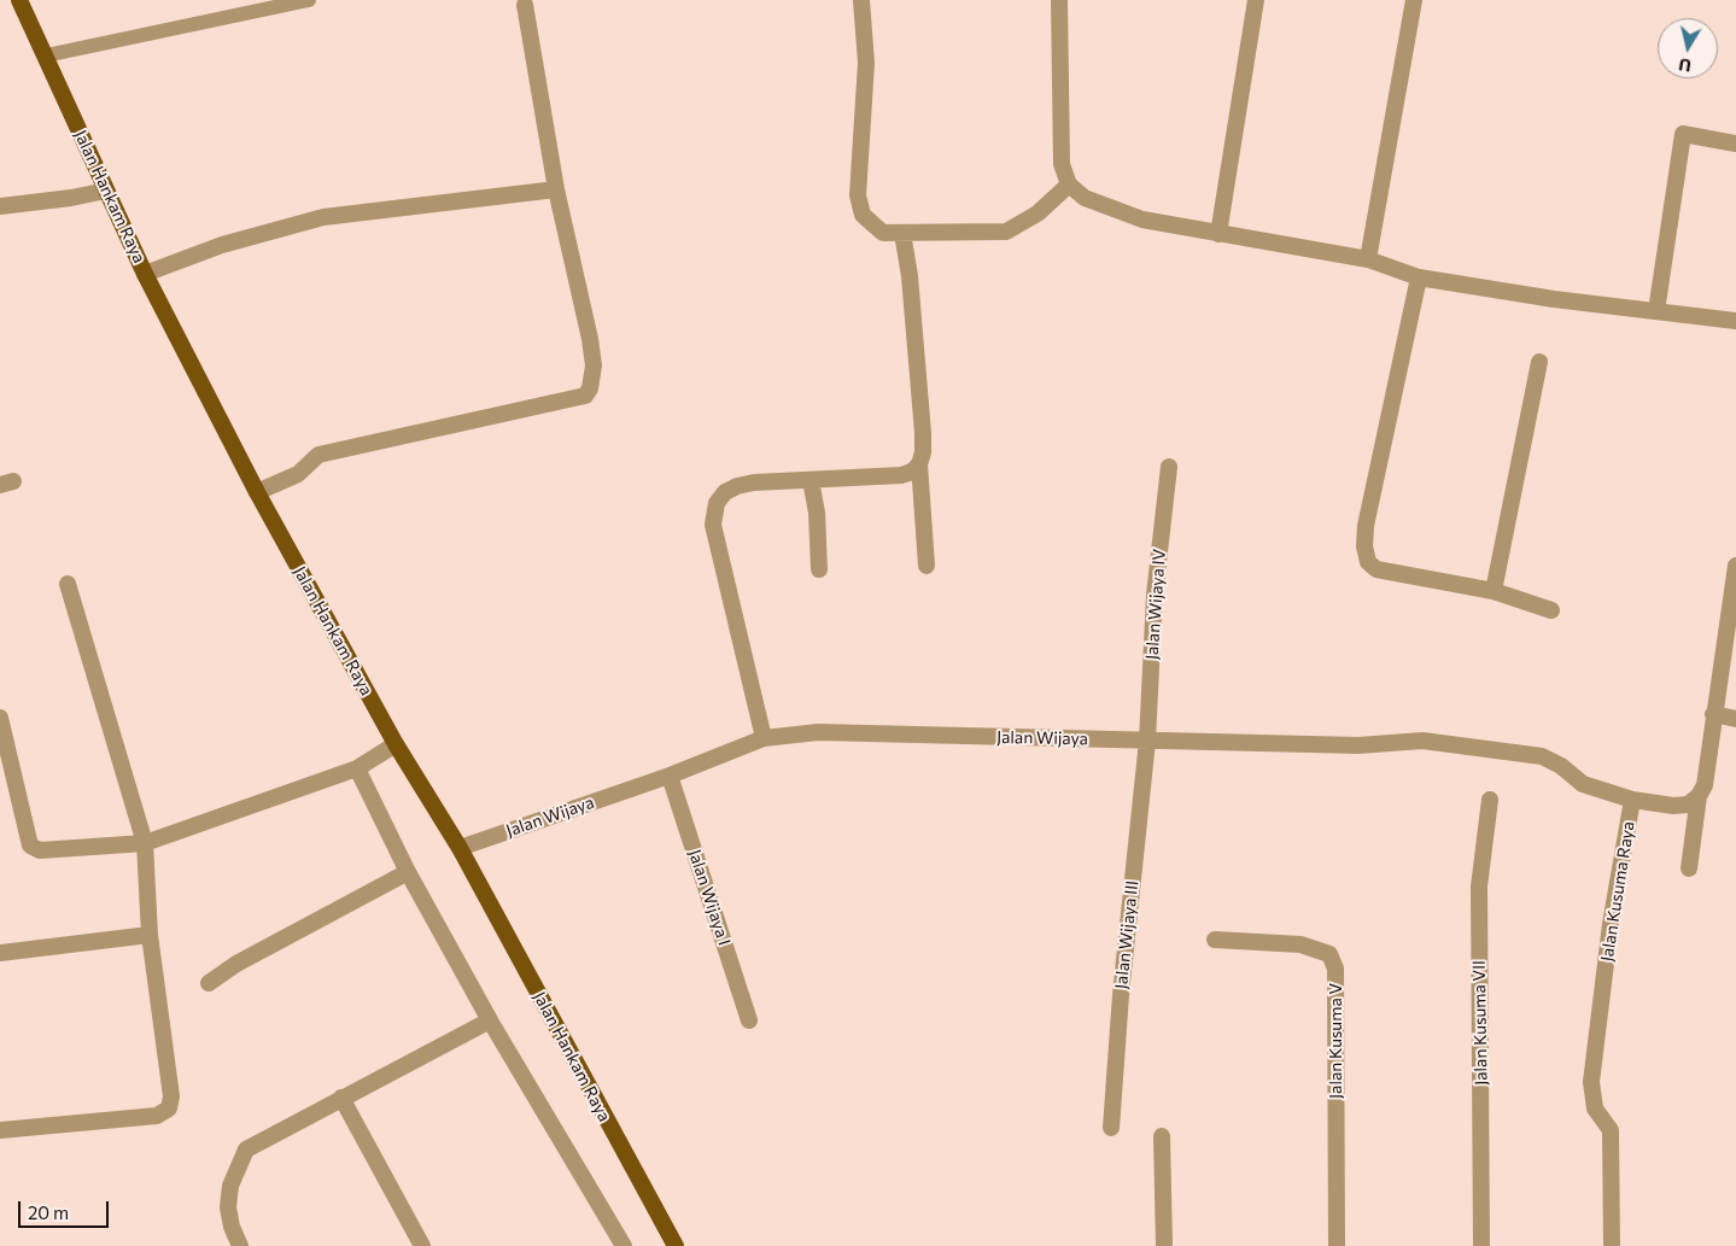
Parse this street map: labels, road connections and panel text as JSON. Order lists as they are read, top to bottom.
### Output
{
  "streets": {
    "main road": ["Jalan Hankam Raya"],
    "street": [
      "Jalan Wijaya IV",
      "Jalan Wijaya",
      "Jalan Kusuma Raya",
      "Jalan Wijaya I",
      "Jalan Wijaya III",
      "Jalan Kusuma VII",
      "Jalan Kusuma V"
    ]
  },
  "crossings": [
    ["Jalan Hankam Raya", "Jalan Wijaya"],
    ["Jalan Wijaya IV", "Jalan Wijaya"],
    ["Jalan Wijaya IV", "Jalan Wijaya III"],
    ["Jalan Wijaya", "Jalan Kusuma Raya"],
    ["Jalan Wijaya", "Jalan Wijaya I"],
    ["Jalan Wijaya", "Jalan Wijaya III"]
  ],
  "scale_bar": "20 m",
  "north": "bottom"
}
